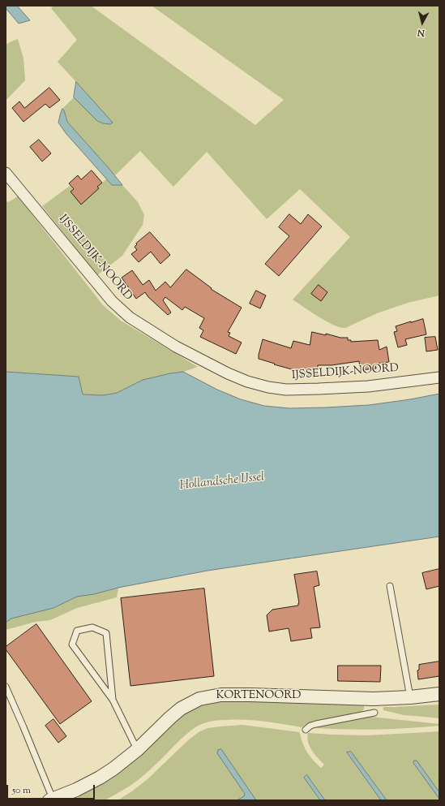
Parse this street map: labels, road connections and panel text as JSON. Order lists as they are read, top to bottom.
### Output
{
  "streets": {
    "street": ["IJSSELDIJK-NOORD", "KORTENOORD"]
  },
  "water": ["Hollandsche IJssel"],
  "scale_bar": "50 m",
  "north": "bottom"
}
